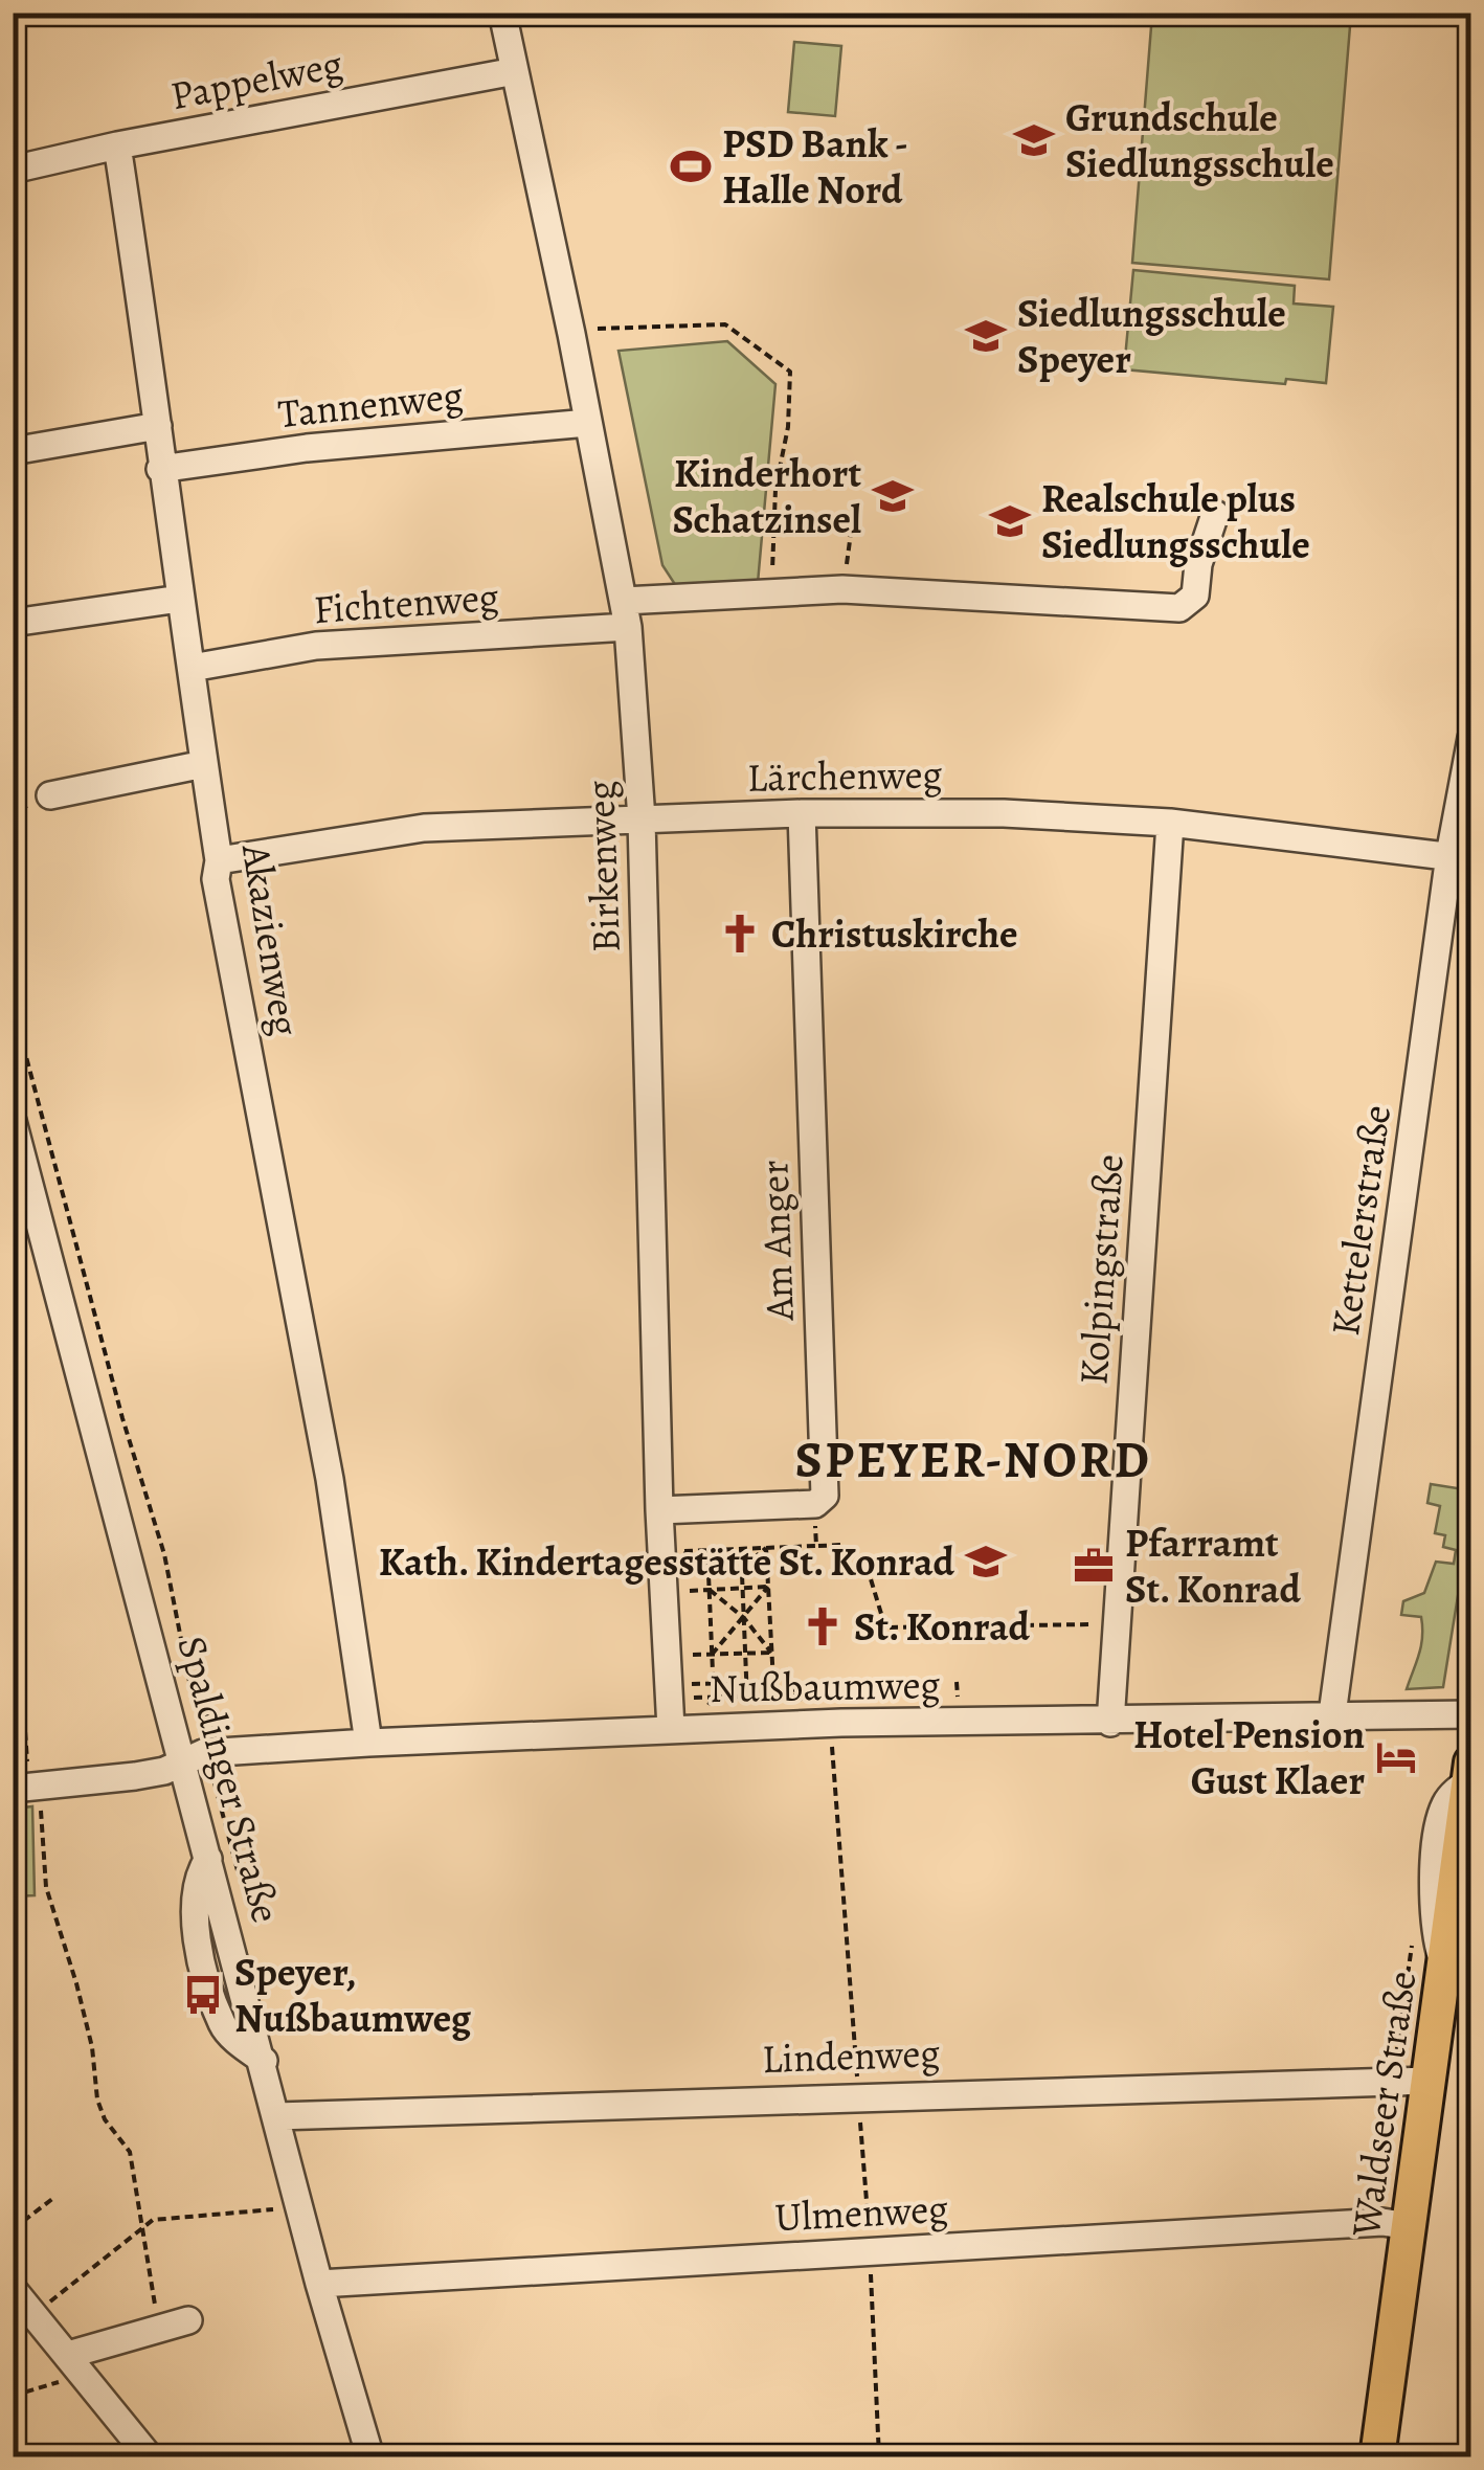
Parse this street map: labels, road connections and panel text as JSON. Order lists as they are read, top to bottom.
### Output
{
  "streets": {
    "main road": ["Waldseer Straße"],
    "street": [
      "Pappelweg",
      "Tannenweg",
      "Fichtenweg",
      "Lärchenweg",
      "Birkenweg",
      "Akazienweg",
      "Kettelerstraße",
      "Am Anger",
      "Kolpingstraße",
      "Nußbaumweg",
      "Spaldinger Straße",
      "Lindenweg",
      "Ulmenweg"
    ]
  },
  "crossings": [
    ["Pappelweg", "Birkenweg"],
    ["Pappelweg", "Akazienweg"],
    ["Tannenweg", "Birkenweg"],
    ["Tannenweg", "Akazienweg"],
    ["Fichtenweg", "Birkenweg"],
    ["Fichtenweg", "Akazienweg"],
    ["Lärchenweg", "Birkenweg"],
    ["Lärchenweg", "Akazienweg"],
    ["Lärchenweg", "Kettelerstraße"],
    ["Lärchenweg", "Am Anger"],
    ["Lärchenweg", "Kolpingstraße"],
    ["Birkenweg", "Nußbaumweg"],
    ["Akazienweg", "Nußbaumweg"],
    ["Kettelerstraße", "Nußbaumweg"],
    ["Kolpingstraße", "Nußbaumweg"],
    ["Nußbaumweg", "Spaldinger Straße"],
    ["Spaldinger Straße", "Lindenweg"],
    ["Spaldinger Straße", "Ulmenweg"],
    ["Lindenweg", "Waldseer Straße"],
    ["Waldseer Straße", "Ulmenweg"]
  ],
  "districts": ["SPEYER-NORD"],
  "places": {
    "school or university": [
      "Grundschule Siedlungsschule",
      "Siedlungsschule Speyer",
      "Kinderhort Schatzinsel",
      "Realschule plus Siedlungsschule",
      "Kath. Kindertagesstätte St. Konrad"
    ],
    "sports": ["PSD Bank - Halle Nord"],
    "church": ["Christuskirche", "St. Konrad"],
    "office": ["Pfarramt St. Konrad"],
    "hotel": ["Hotel Pension Gust Klaer"],
    "bus stop": ["Speyer, Nußbaumweg"]
  }
}
